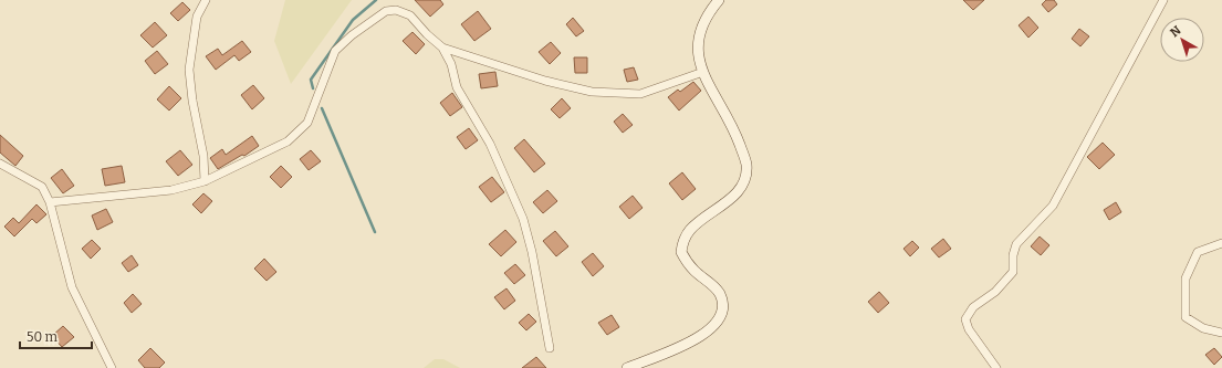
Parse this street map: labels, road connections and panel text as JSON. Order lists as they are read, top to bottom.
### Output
{
  "scale_bar": "50 m",
  "north": "top left"
}
